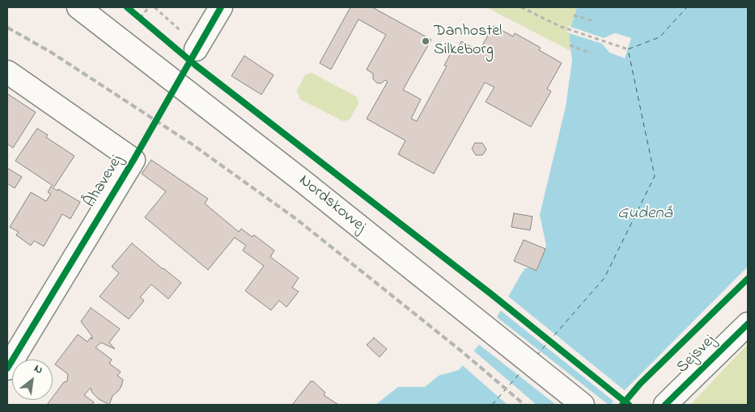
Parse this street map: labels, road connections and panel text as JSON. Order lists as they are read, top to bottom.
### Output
{
  "streets": {
    "street": ["Åhavevej", "Nordskovvej", "Sejsvej"]
  },
  "water": ["Gudenå"],
  "places": ["Danhostel Silkeborg"],
  "north": "top right"
}
